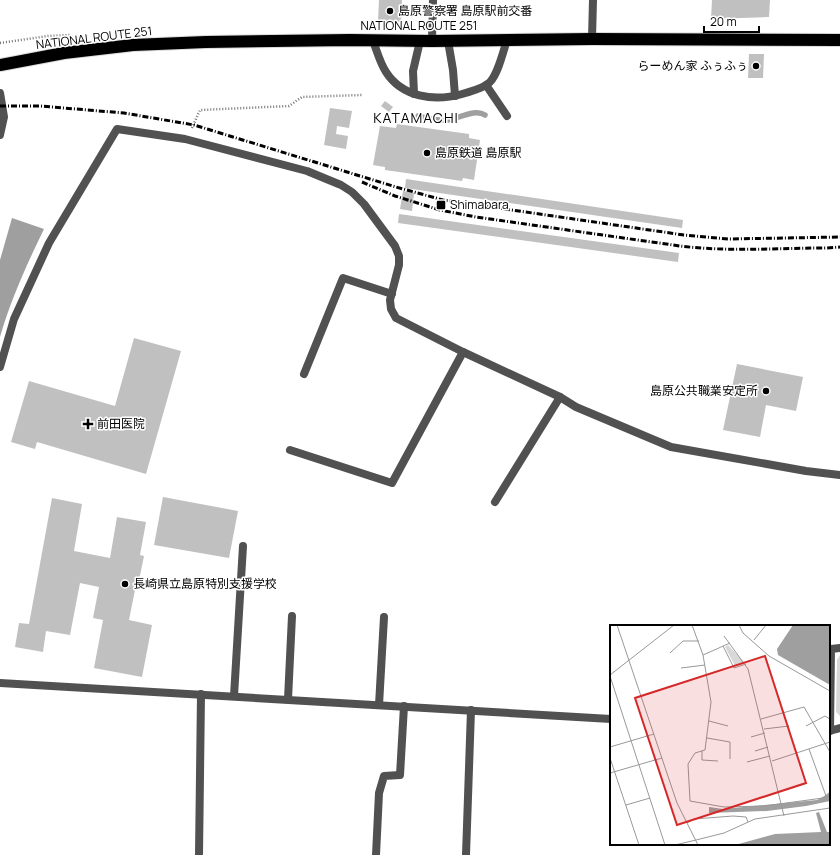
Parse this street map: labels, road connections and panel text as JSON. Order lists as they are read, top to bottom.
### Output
{
  "streets": {
    "highway": ["NATIONAL ROUTE 251"]
  },
  "districts": ["KATAMACHI"],
  "places": {
    "other": [
      "島原警察署 島原駅前交番",
      "らーめん家 ふぅふぅ",
      "島原鉄道 島原駅",
      "島原公共職業安定所",
      "長崎県立島原特別支援学校"
    ],
    "transit": ["Shimabara"],
    "health": ["前田医院"]
  },
  "scale_bar": "20 m"
}
